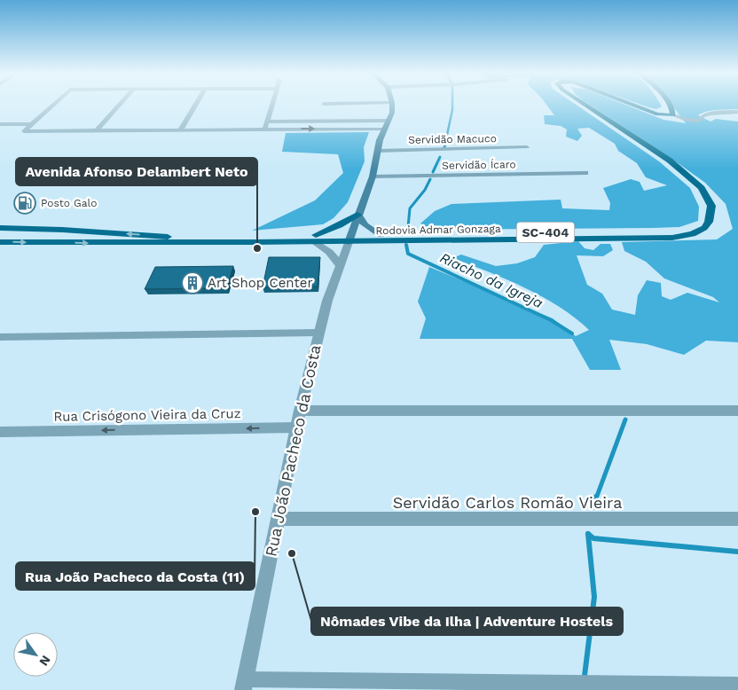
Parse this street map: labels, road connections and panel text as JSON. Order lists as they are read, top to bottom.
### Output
{
  "streets": {
    "main road": ["Rodovia Admar Gonzaga", "SC-404"],
    "street": [
      "Servidão Macuco",
      "Servidão Ícaro",
      "Rua Crisógono Vieira da Cruz",
      "Rua João Pacheco da Costa",
      "Servidão Carlos Romão Vieira"
    ]
  },
  "crossings": [
    ["Rodovia Admar Gonzaga", "Rua João Pacheco da Costa"],
    ["Rua Crisógono Vieira da Cruz", "Rua João Pacheco da Costa"],
    ["Rua João Pacheco da Costa", "Servidão Carlos Romão Vieira"]
  ],
  "one_way": ["Rua Crisógono Vieira da Cruz"],
  "water": ["Riacho da Igreja"],
  "places": {
    "fuel station": ["Posto Galo"],
    "other": ["Avenida Afonso Delambert Neto", "Rua João Pacheco da Costa (11)", "Nômades Vibe da Ilha | Adventure Hostels"],
    "building": ["Art Shop Center"]
  },
  "north": "bottom right"
}
